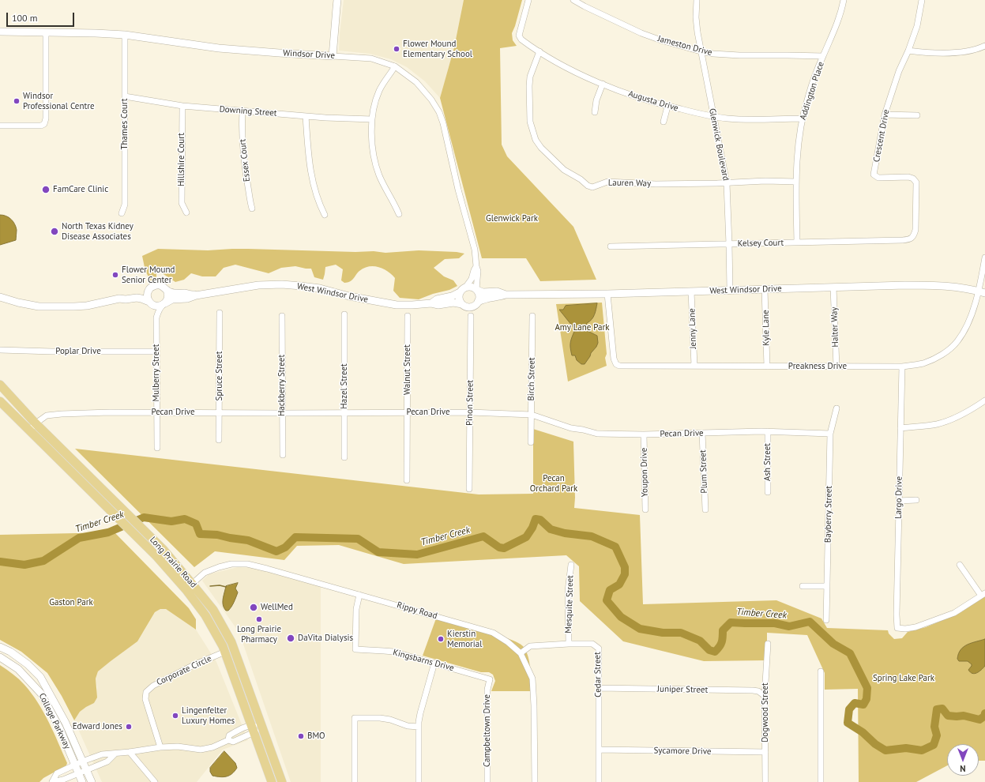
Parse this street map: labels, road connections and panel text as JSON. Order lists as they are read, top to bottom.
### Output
{
  "streets": {
    "main road": ["Long Prairie Road"],
    "street": [
      "Jameston Drive",
      "Windsor Drive",
      "Addington Place",
      "Augusta Drive",
      "Downing Street",
      "Thames Court",
      "Crescent Drive",
      "Glenwick Boulevard",
      "Hillshire Court",
      "Essex Court",
      "Lauren Way",
      "Kelsey Court",
      "West Windsor Drive",
      "Halter Way",
      "Kyle Lane",
      "Jenny Lane",
      "Poplar Drive",
      "Preakness Drive",
      "Walnut Street",
      "Mulberry Street",
      "Spruce Street",
      "Birch Street",
      "Hackberry Street",
      "Hazel Street",
      "Pinon Street",
      "Pecan Drive",
      "Ash Street",
      "Plum Street",
      "Youpon Drive",
      "Largo Drive",
      "Bayberry Street",
      "Mesquite Street",
      "Rippy Road",
      "Kingsbarns Drive",
      "Corporate Circle",
      "Cedar Street",
      "Juniper Street",
      "Dogwood Street",
      "College Parkway",
      "Campbeltown Drive",
      "Sycamore Drive"
    ]
  },
  "crossings": [
    ["Jameston Drive", "Addington Place"],
    ["Jameston Drive", "Glenwick Boulevard"],
    ["Windsor Drive", "Thames Court"],
    ["Windsor Drive", "West Windsor Drive"],
    ["Addington Place", "Augusta Drive"],
    ["Addington Place", "Lauren Way"],
    ["Addington Place", "Kelsey Court"],
    ["Augusta Drive", "Glenwick Boulevard"],
    ["Augusta Drive", "Lauren Way"],
    ["Downing Street", "Thames Court"],
    ["Downing Street", "Hillshire Court"],
    ["Downing Street", "Essex Court"],
    ["Crescent Drive", "Kelsey Court"],
    ["Glenwick Boulevard", "Lauren Way"],
    ["Glenwick Boulevard", "Kelsey Court"],
    ["Glenwick Boulevard", "West Windsor Drive"],
    ["West Windsor Drive", "Halter Way"],
    ["West Windsor Drive", "Kyle Lane"],
    ["West Windsor Drive", "Jenny Lane"],
    ["West Windsor Drive", "Preakness Drive"],
    ["West Windsor Drive", "Mulberry Street"],
    ["Halter Way", "Preakness Drive"],
    ["Kyle Lane", "Preakness Drive"],
    ["Jenny Lane", "Preakness Drive"],
    ["Poplar Drive", "Mulberry Street"],
    ["Preakness Drive", "Largo Drive"],
    ["Walnut Street", "Pecan Drive"],
    ["Mulberry Street", "Pecan Drive"],
    ["Spruce Street", "Pecan Drive"],
    ["Birch Street", "Pecan Drive"],
    ["Hackberry Street", "Pecan Drive"],
    ["Hazel Street", "Pecan Drive"],
    ["Pinon Street", "Pecan Drive"],
    ["Pecan Drive", "Ash Street"],
    ["Pecan Drive", "Plum Street"],
    ["Pecan Drive", "Youpon Drive"],
    ["Pecan Drive", "Bayberry Street"],
    ["Pecan Drive", "Long Prairie Road"],
    ["Long Prairie Road", "Rippy Road"],
    ["Long Prairie Road", "Corporate Circle"],
    ["Mesquite Street", "Cedar Street"],
    ["Rippy Road", "Kingsbarns Drive"],
    ["Rippy Road", "Cedar Street"],
    ["Kingsbarns Drive", "Campbeltown Drive"],
    ["Cedar Street", "Juniper Street"],
    ["Cedar Street", "Sycamore Drive"],
    ["Juniper Street", "Dogwood Street"],
    ["Dogwood Street", "Sycamore Drive"]
  ],
  "water": ["Timber Creek"],
  "parks": [
    "Glenwick Park",
    "Amy Lane Park",
    "Pecan Orchard Park",
    "Gaston Park",
    "Spring Lake Park"
  ],
  "places": [
    "Flower Mound Elementary School",
    "Windsor Professional Centre",
    "FamCare Clinic",
    "North Texas Kidney Disease Associates",
    "Flower Mound Senior Center",
    "WellMed",
    "Long Prairie Pharmacy",
    "DaVita Dialysis",
    "Kierstin Memorial",
    "Lingenfelter Luxury Homes",
    "Edward Jones",
    "BMO"
  ],
  "scale_bar": "100 m",
  "north": "bottom"
}
